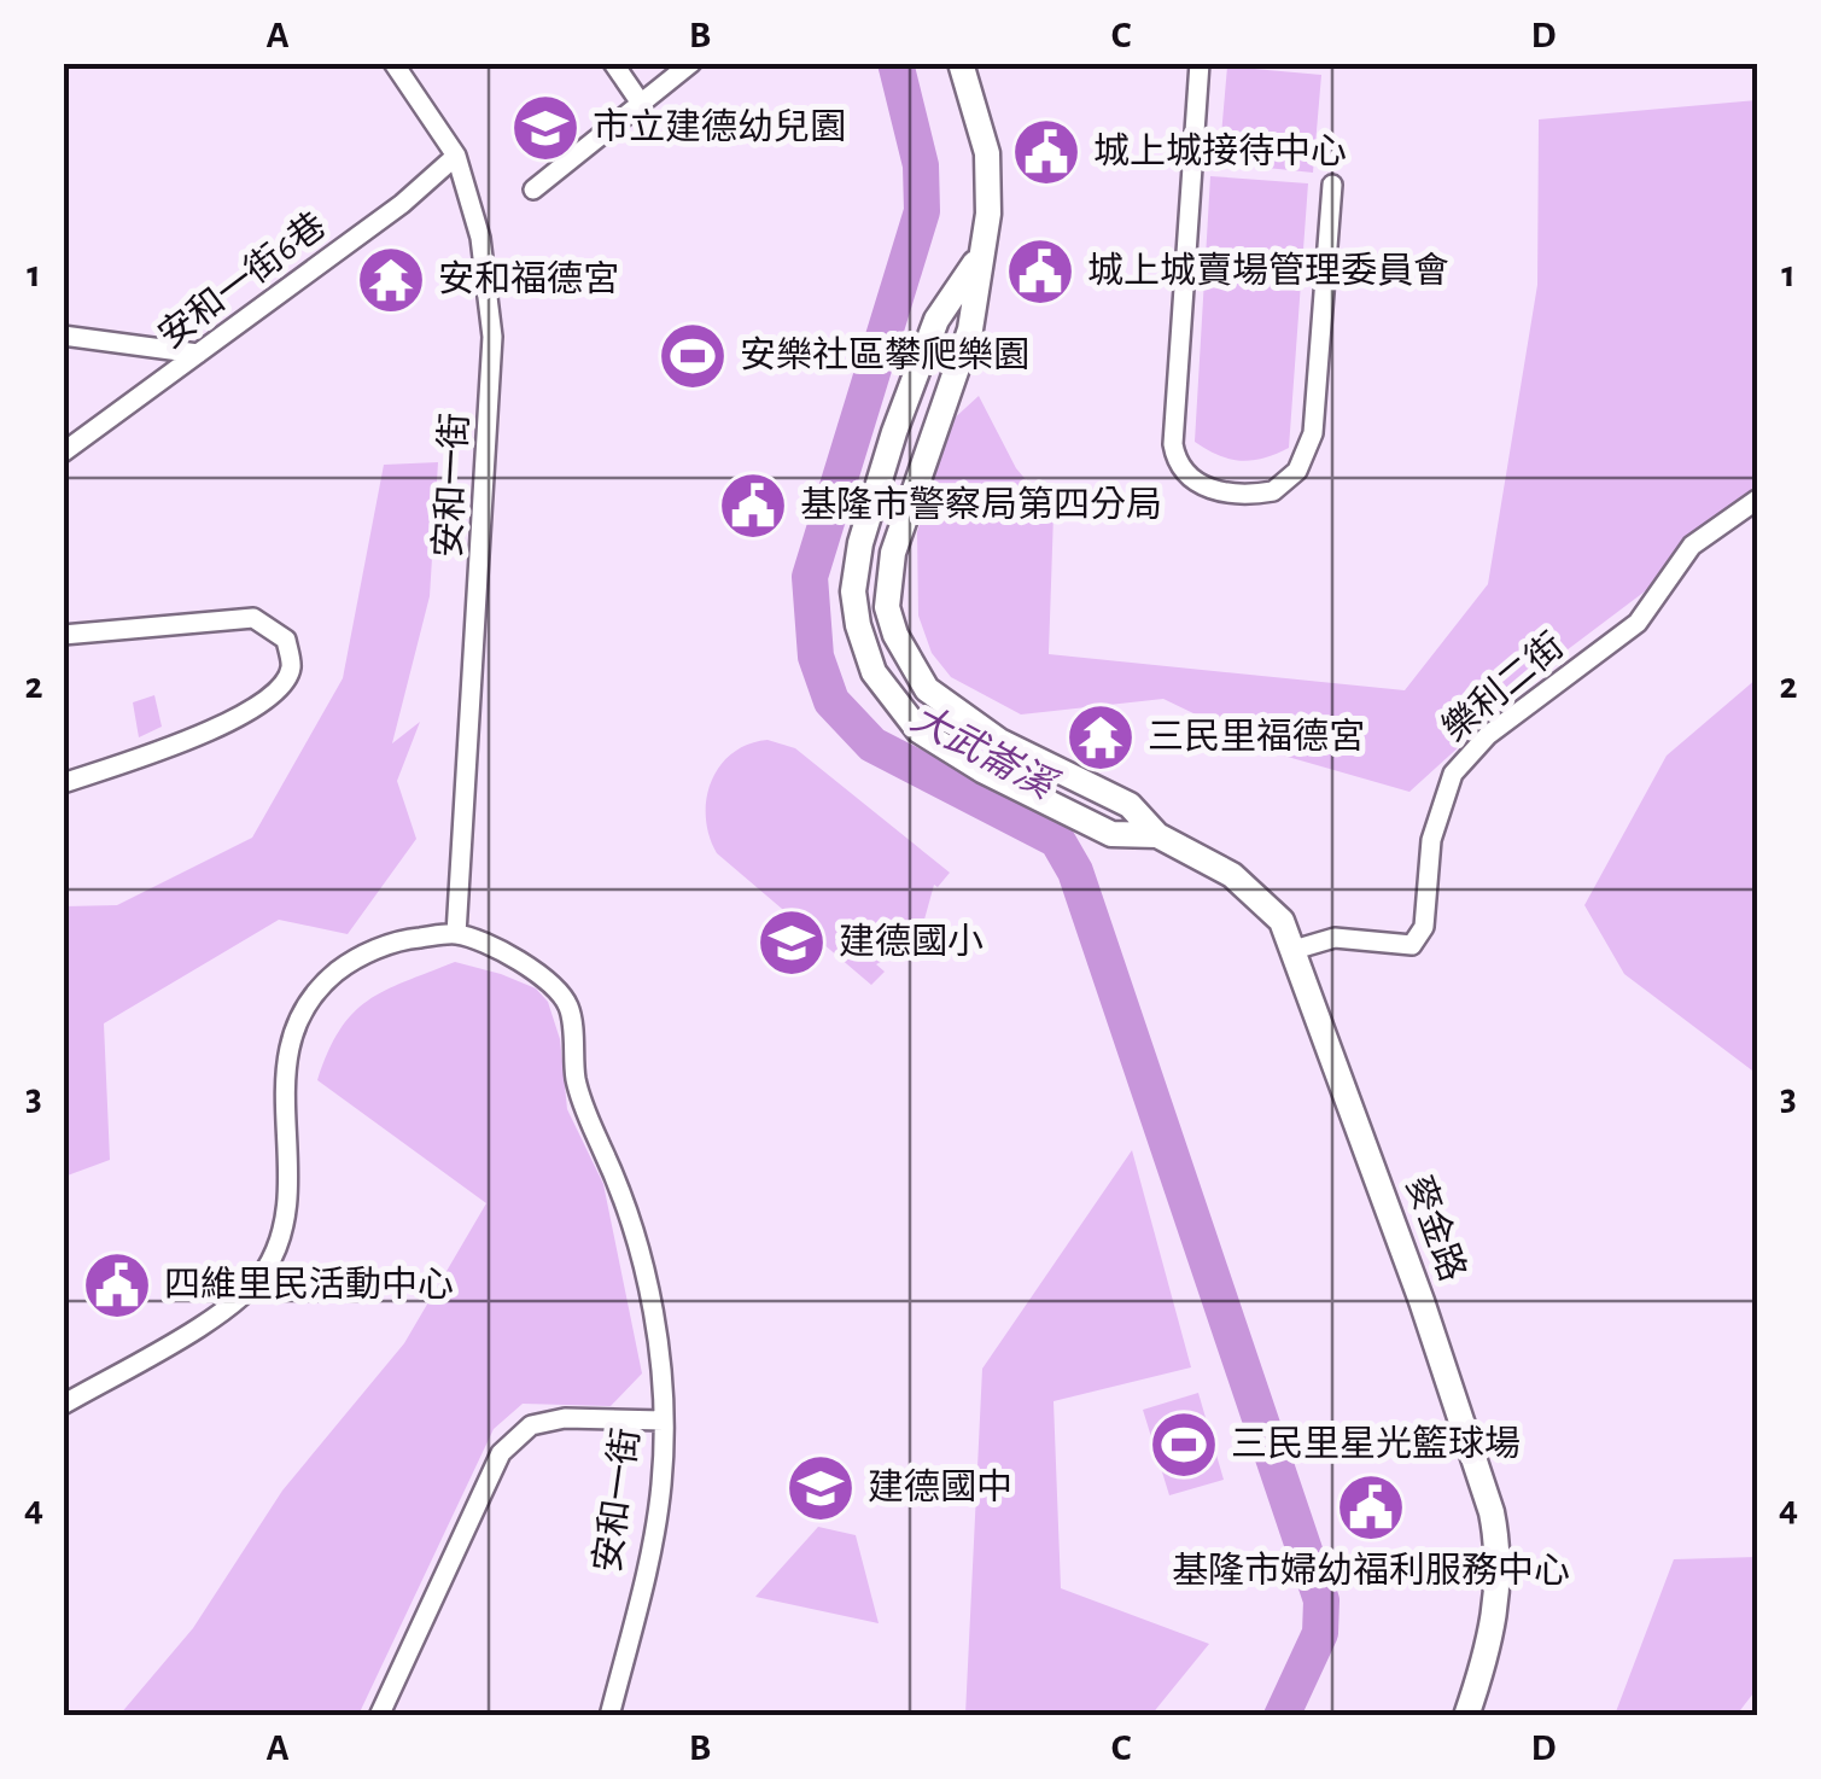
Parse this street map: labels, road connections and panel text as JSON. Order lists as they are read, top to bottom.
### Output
{
  "streets": {
    "street": [
      "安和一街6巷",
      "安和一街",
      "樂利二街",
      "麥金路"
    ]
  },
  "crossings": [
    ["安和一街6巷", "安和一街"],
    ["樂利二街", "麥金路"]
  ],
  "water": ["大武崙溪"],
  "places": {
    "school or university": ["市立建德幼兒園", "建德國小", "建德國中"],
    "public building": [
      "城上城接待中心",
      "城上城賣場管理委員會",
      "基隆市警察局第四分局",
      "四維里民活動中心",
      "基隆市婦幼福利服務中心"
    ],
    "temple": ["安和福德宮", "三民里福德宮"],
    "sports": ["安樂社區攀爬樂園", "三民里星光籃球場"]
  },
  "grid": {
    "columns": [
      "A",
      "B",
      "C",
      "D"
    ],
    "rows": [
      "1",
      "2",
      "3",
      "4"
    ]
  }
}
